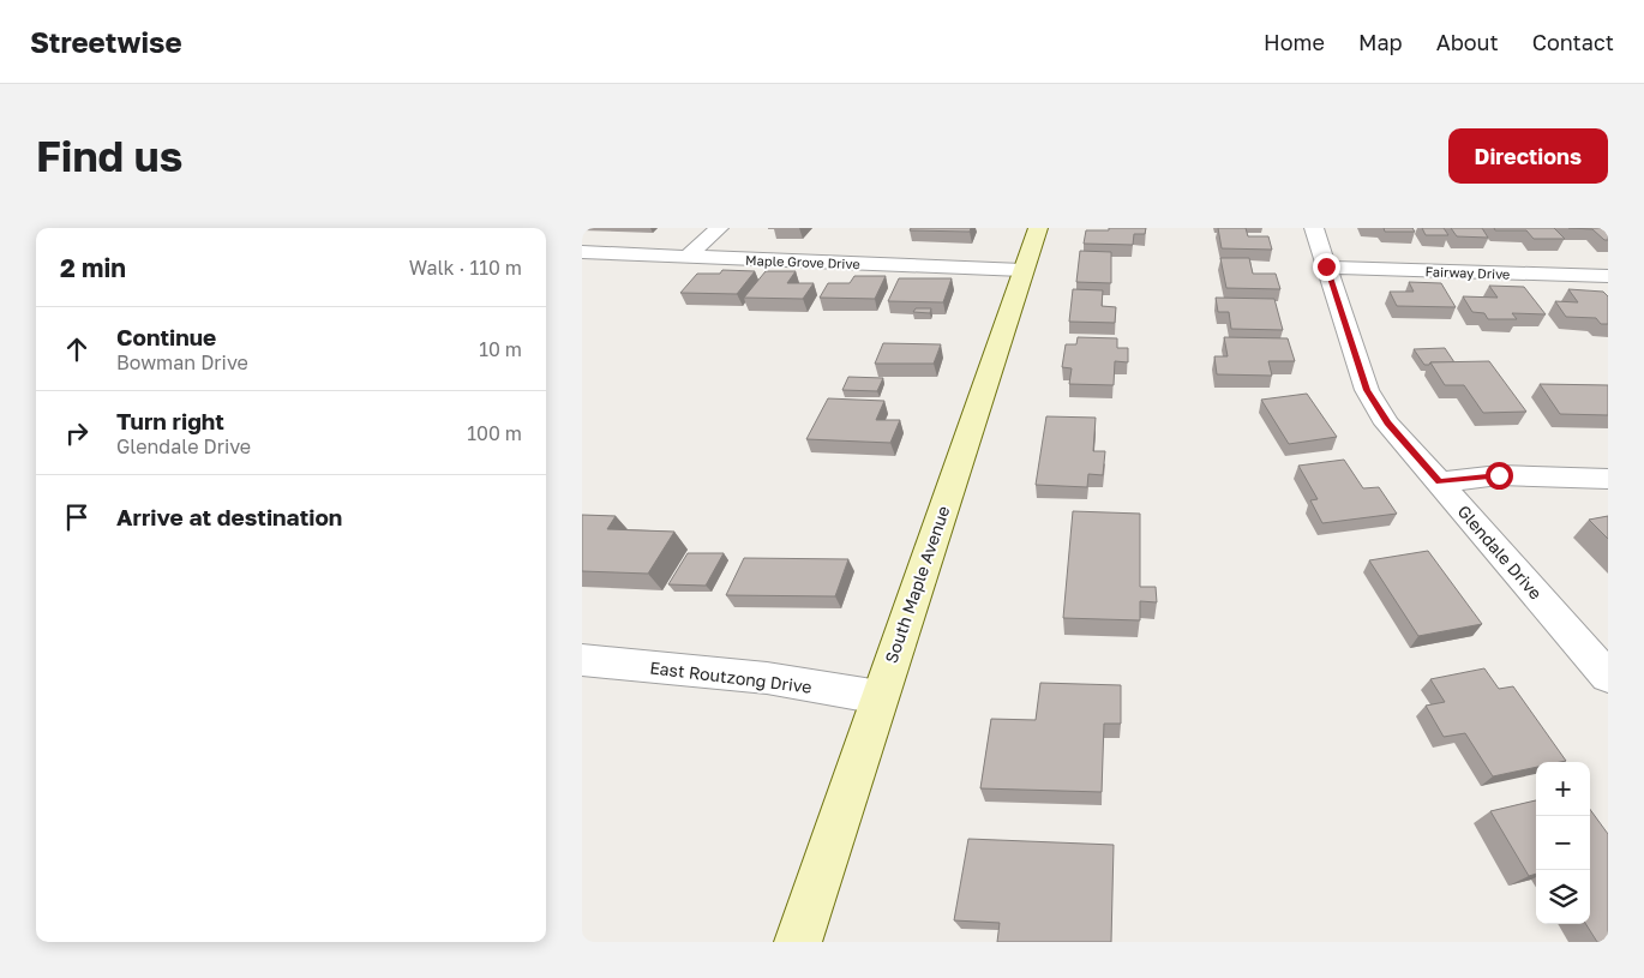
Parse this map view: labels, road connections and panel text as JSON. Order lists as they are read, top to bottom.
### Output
{
  "streets": {
    "main road": ["South Maple Avenue"],
    "street": [
      "Maple Grove Drive",
      "Fairway Drive",
      "Glendale Drive",
      "East Routzong Drive"
    ]
  },
  "crossings": [
    ["Maple Grove Drive", "South Maple Avenue"],
    ["Fairway Drive", "Glendale Drive"],
    ["South Maple Avenue", "East Routzong Drive"]
  ],
  "page": {
    "header": "Streetwise",
    "nav": [
      "Home",
      "Map",
      "About",
      "Contact"
    ],
    "buttons": "Directions",
    "title": "Find us",
    "heading": ["2 min", "Walk · 110 m"],
    "list": [
      ["Continue", "Bowman Drive", "10 m"],
      ["Turn right", "Glendale Drive", "100 m"],
      "Arrive at destination"
    ],
    "map_buttons": ["+", "−"]
  }
}
